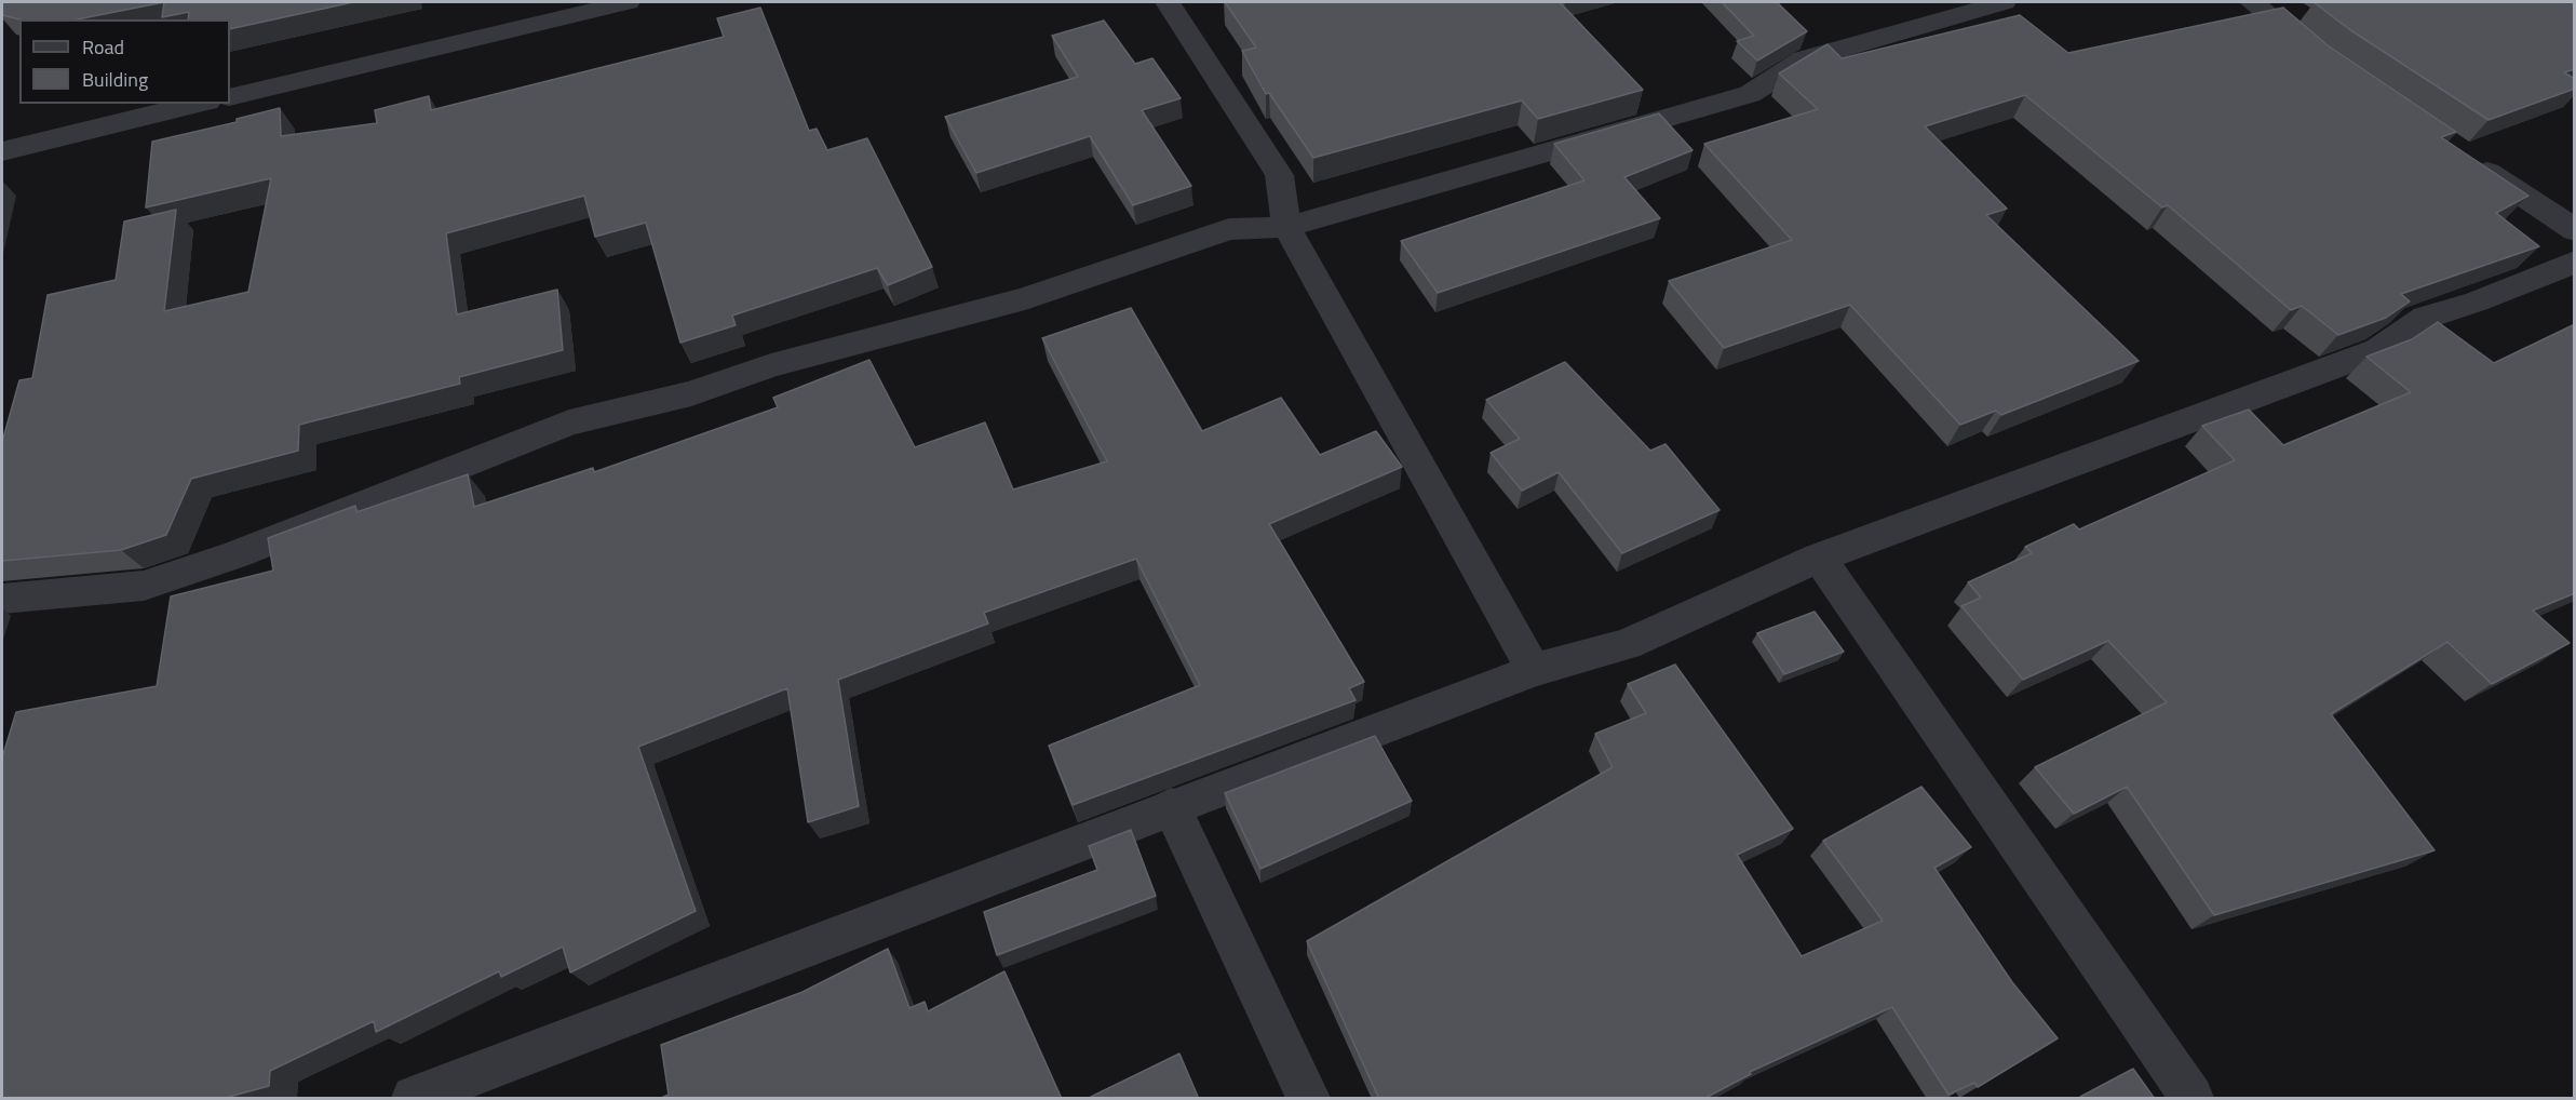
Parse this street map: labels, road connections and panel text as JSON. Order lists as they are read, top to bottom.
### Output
{
  "legend": ["Road", "Building"]
}
